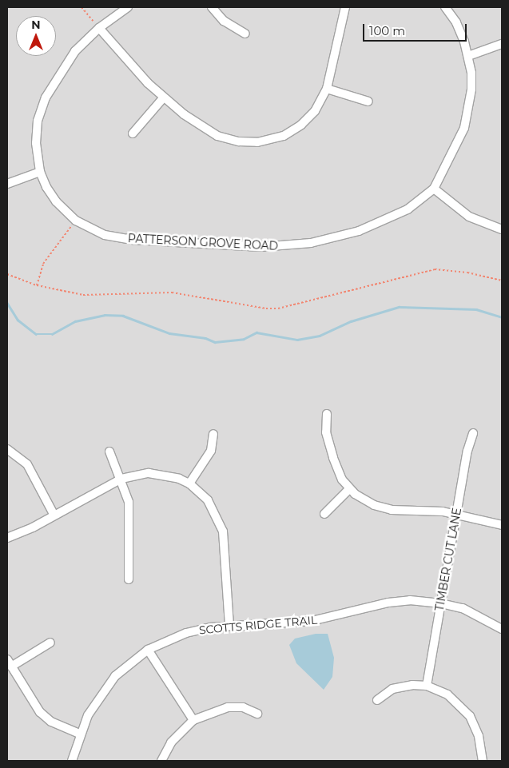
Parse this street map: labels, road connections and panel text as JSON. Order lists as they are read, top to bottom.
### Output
{
  "streets": {
    "street": ["PATTERSON GROVE ROAD", "TIMBER CUT LANE", "SCOTTS RIDGE TRAIL"]
  },
  "crossings": [
    ["TIMBER CUT LANE", "SCOTTS RIDGE TRAIL"]
  ],
  "scale_bar": "100 m",
  "north": "top"
}
